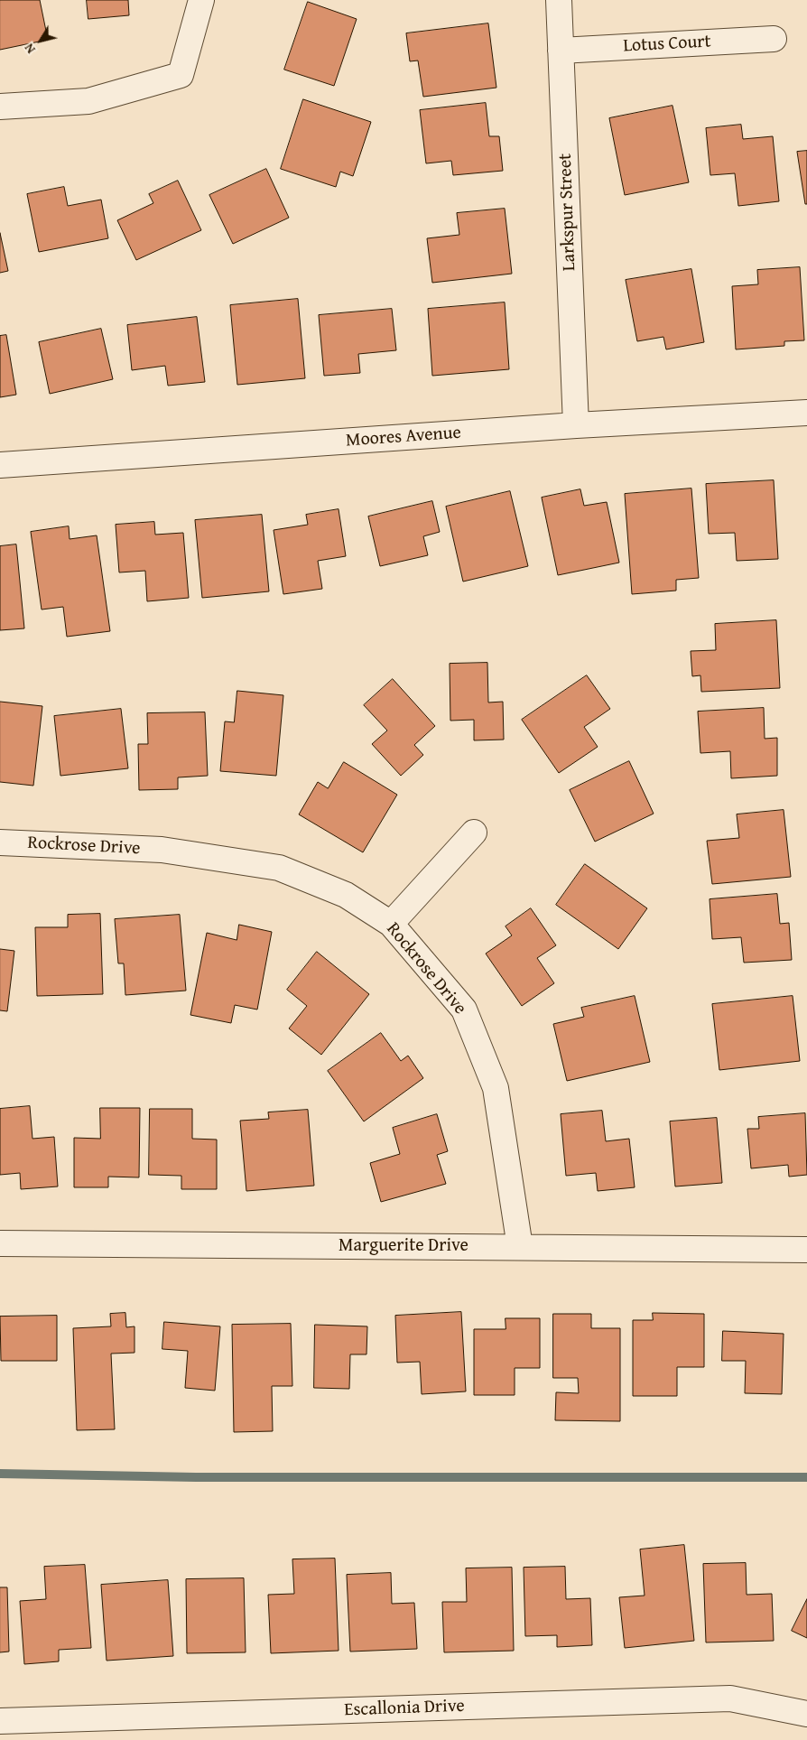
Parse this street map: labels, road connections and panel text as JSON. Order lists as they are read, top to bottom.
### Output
{
  "streets": {
    "street": [
      "Lotus Court",
      "Larkspur Street",
      "Moores Avenue",
      "Rockrose Drive",
      "Marguerite Drive",
      "Escallonia Drive"
    ]
  },
  "crossings": [
    ["Lotus Court", "Larkspur Street"],
    ["Larkspur Street", "Moores Avenue"],
    ["Rockrose Drive", "Marguerite Drive"]
  ],
  "north": "bottom left"
}
